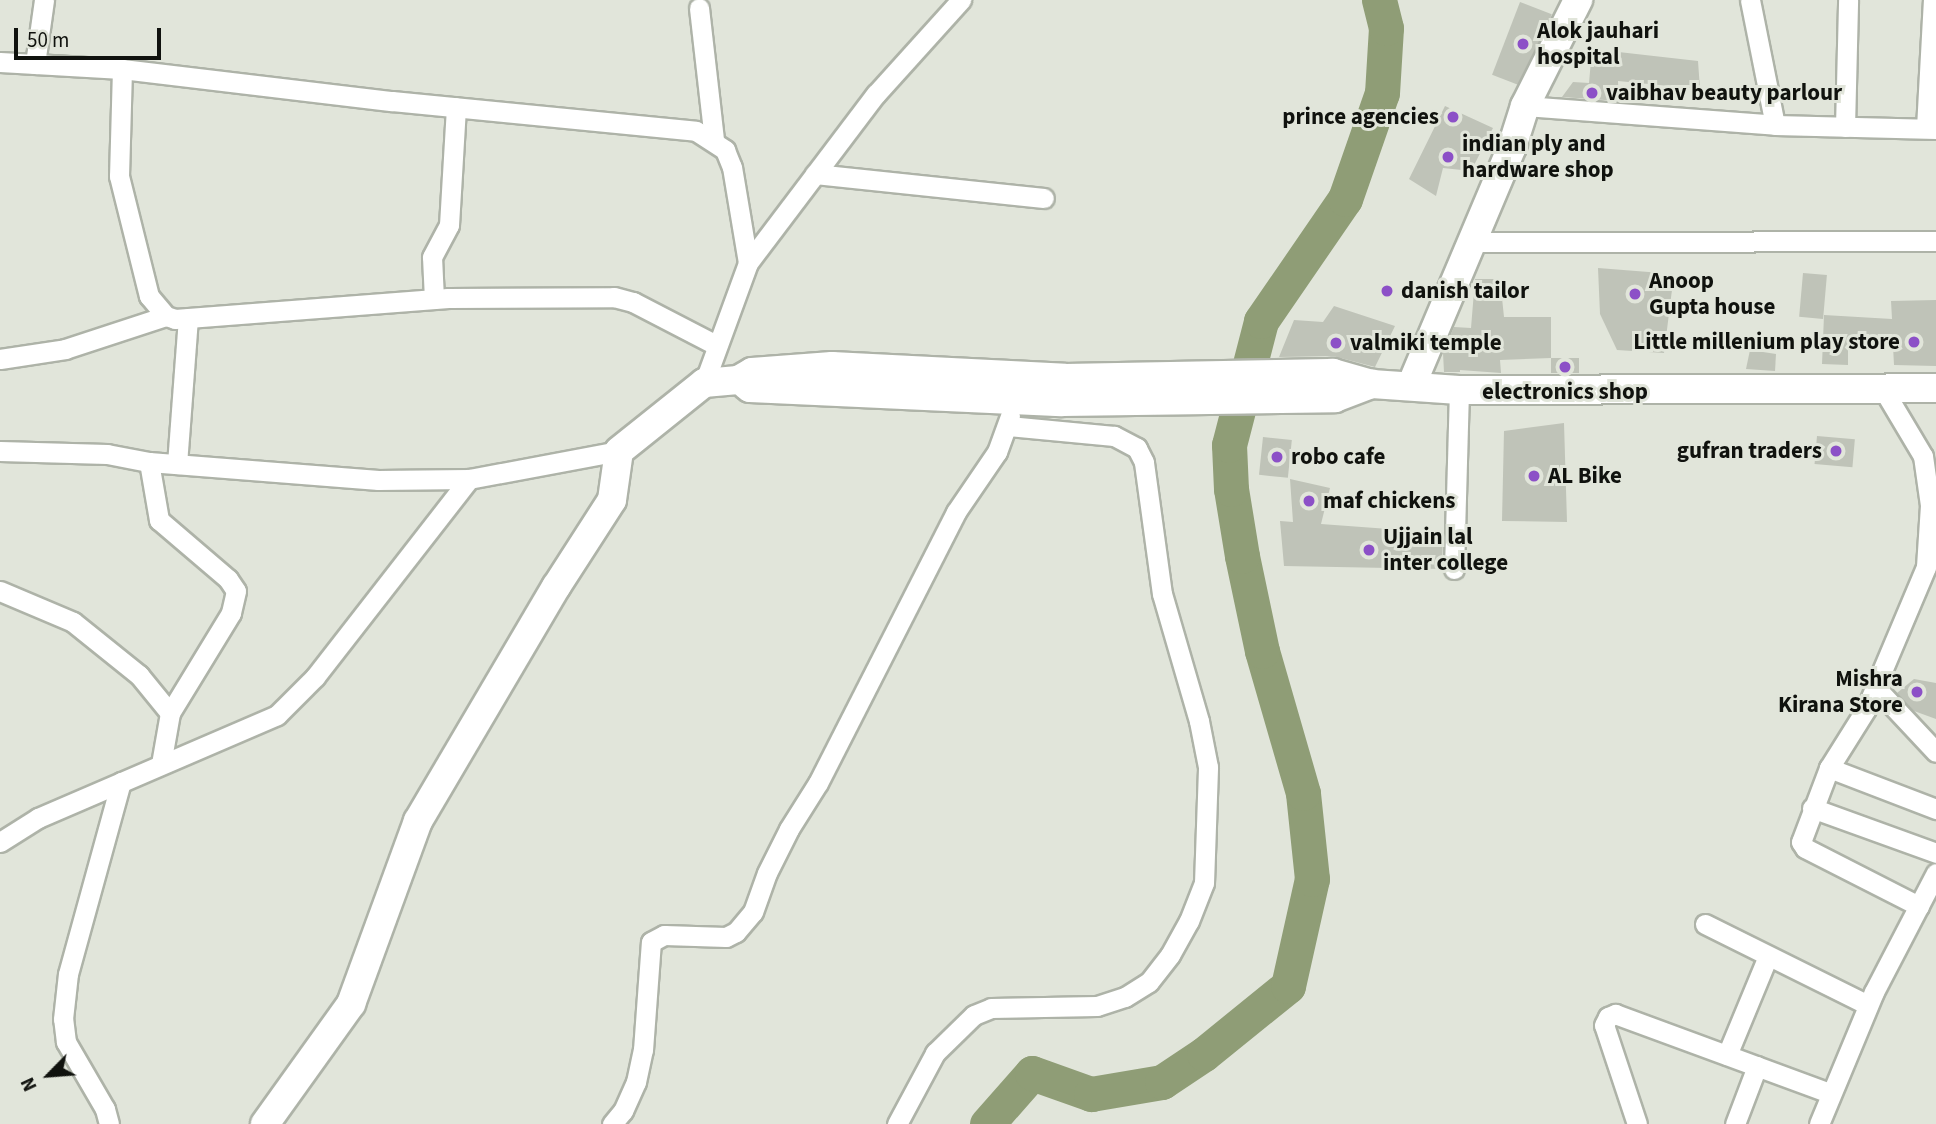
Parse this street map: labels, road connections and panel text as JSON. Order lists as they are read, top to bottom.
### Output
{
  "places": [
    "Alok jauhari hospital",
    "vaibhav beauty parlour",
    "prince agencies",
    "indian ply and hardware shop",
    "danish tailor",
    "Anoop Gupta house",
    "Little millenium play store",
    "valmiki temple",
    "electronics shop",
    "gufran traders",
    "robo cafe",
    "AL Bike",
    "maf chickens",
    "Ujjain lal inter college",
    "Mishra Kirana Store"
  ],
  "scale_bar": "50 m",
  "north": "bottom left"
}
